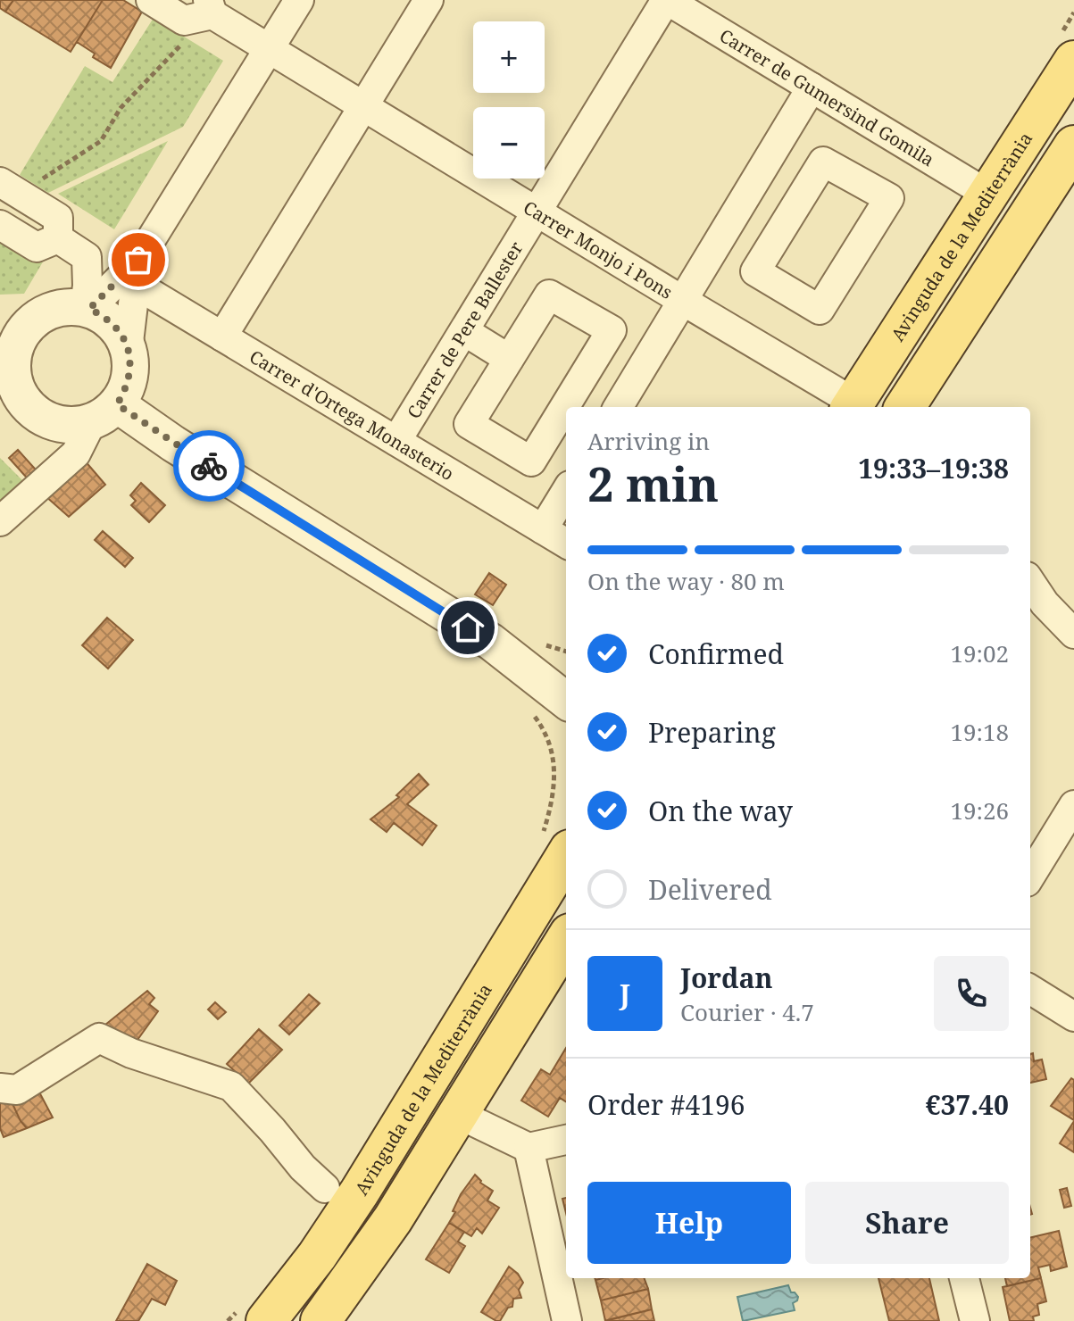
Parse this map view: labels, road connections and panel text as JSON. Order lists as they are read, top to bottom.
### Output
{
  "streets": {
    "main road": ["Avinguda de la Mediterrània"],
    "street": [
      "Carrer de Gumersind Gomila",
      "Carrer Monjo i Pons",
      "Carrer de Pere Ballester",
      "Carrer d'Ortega Monasterio"
    ]
  },
  "crossings": [
    ["Carrer de Gumersind Gomila", "Avinguda de la Mediterrània"],
    ["Carrer de Gumersind Gomila", "Carrer de Pere Ballester"],
    ["Avinguda de la Mediterrània", "Carrer Monjo i Pons"],
    ["Carrer Monjo i Pons", "Carrer de Pere Ballester"],
    ["Carrer de Pere Ballester", "Carrer d'Ortega Monasterio"]
  ],
  "page": {
    "map_buttons": ["+", "−"],
    "heading": ["2 min", "Arriving in", "19:33–19:38"],
    "panel": [
      "Jordan",
      "Courier · 4.7",
      "Order #4196",
      "€37.40"
    ],
    "bar": "On the way · 80 m",
    "list": [
      ["Confirmed", "19:02"],
      ["Preparing", "19:18"],
      ["On the way", "19:26"],
      "Delivered"
    ],
    "round": "J",
    "buttons": ["Help", "Share"]
  }
}
